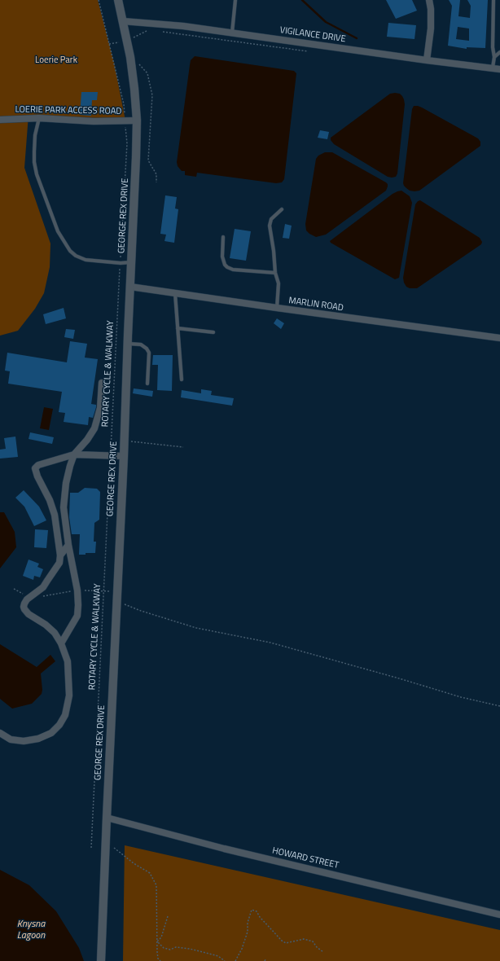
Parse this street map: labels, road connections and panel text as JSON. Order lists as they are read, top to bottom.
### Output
{
  "streets": {
    "street": [
      "VIGILANCE DRIVE",
      "LOERIE PARK ACCESS ROAD",
      "GEORGE REX DRIVE",
      "MARLIN ROAD",
      "HOWARD STREET"
    ],
    "path": ["ROTARY CYCLE & WALKWAY"]
  },
  "crossings": [
    ["VIGILANCE DRIVE", "GEORGE REX DRIVE"],
    ["LOERIE PARK ACCESS ROAD", "GEORGE REX DRIVE"],
    ["LOERIE PARK ACCESS ROAD", "ROTARY CYCLE & WALKWAY"],
    ["GEORGE REX DRIVE", "MARLIN ROAD"],
    ["GEORGE REX DRIVE", "HOWARD STREET"]
  ],
  "water": ["Knysna Lagoon"],
  "parks": ["Loerie Park"]
}
